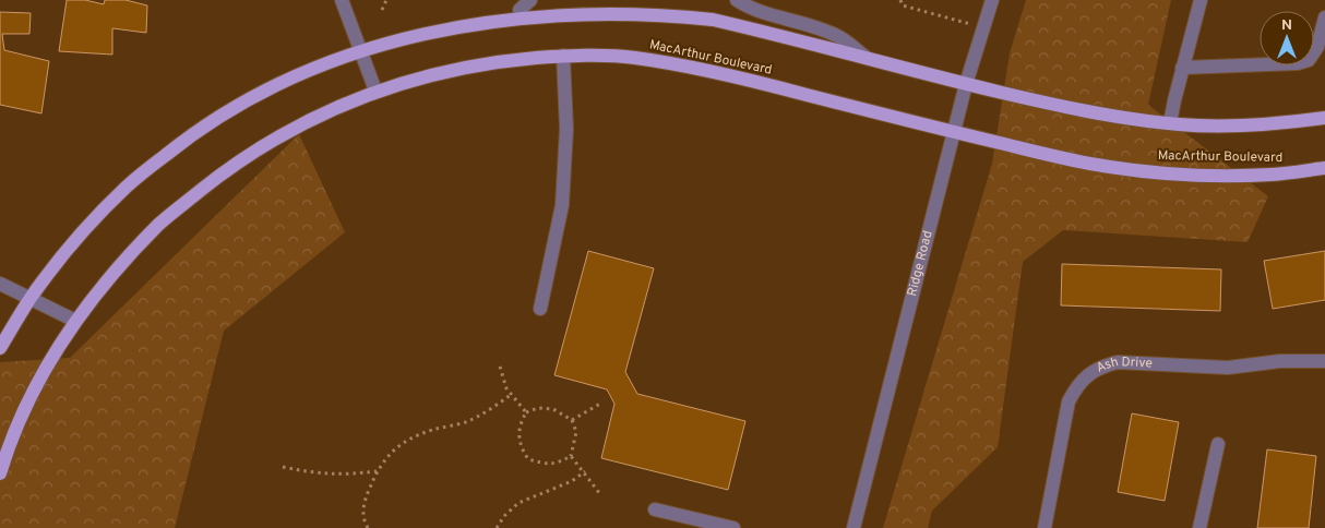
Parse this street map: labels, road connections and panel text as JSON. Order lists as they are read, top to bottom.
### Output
{
  "streets": {
    "main road": ["MacArthur Boulevard"],
    "street": ["Ridge Road", "Ash Drive"]
  },
  "crossings": [
    ["MacArthur Boulevard", "Ridge Road"]
  ],
  "north": "top"
}
